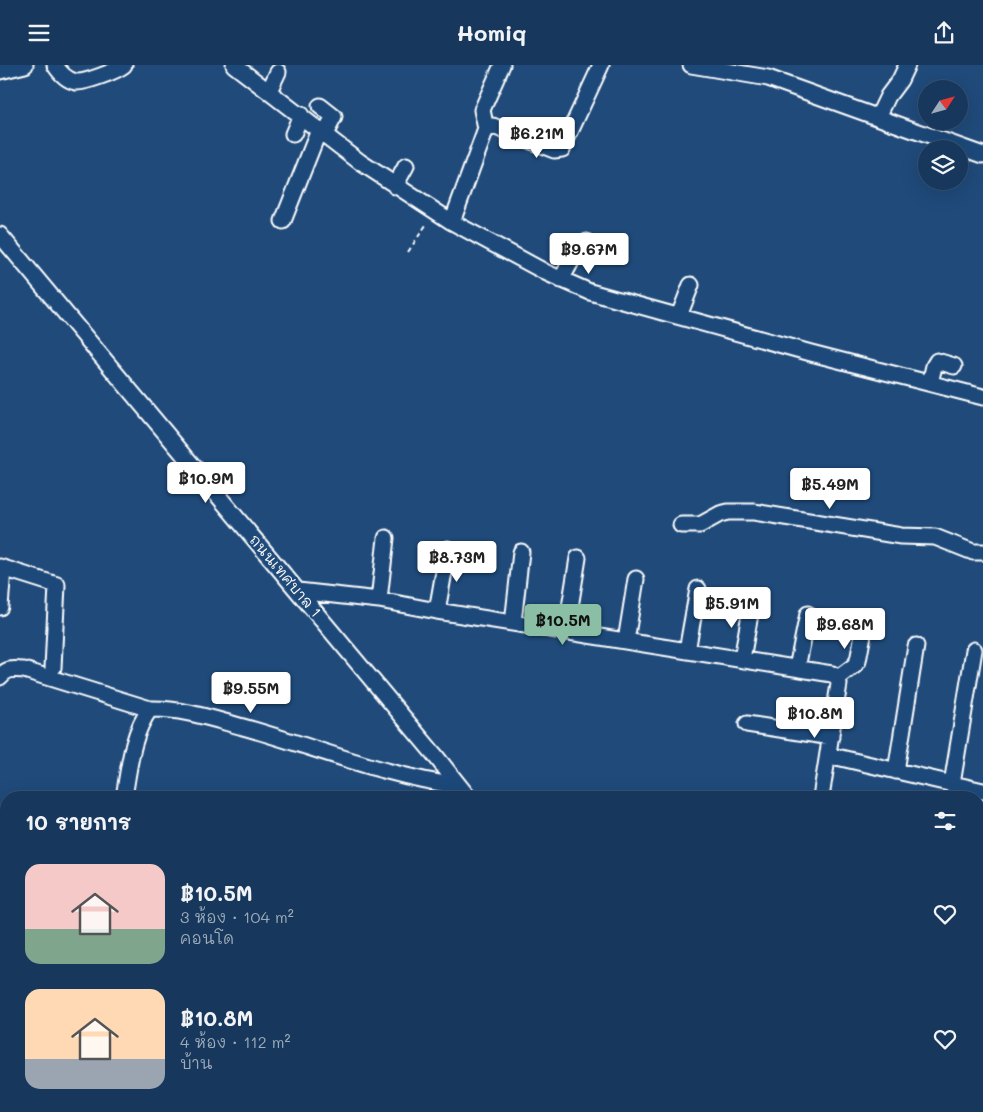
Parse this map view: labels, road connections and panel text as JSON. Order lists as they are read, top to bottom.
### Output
{
  "streets": {
    "street": ["ถนนเทศบาล 1"]
  },
  "north": "top right",
  "page": {
    "header": "Homiq",
    "price": [
      "฿6.21M",
      "฿9.67M",
      "฿10.9M",
      "฿5.49M",
      "฿8.73M",
      "฿5.91M",
      "฿10.5M",
      "฿9.68M",
      "฿9.55M",
      "฿10.8M"
    ],
    "heading": "10 รายการ",
    "list": [
      {
        "name": "฿10.5M",
        "note": "3 ห้อง · 104 m² · คอนโด"
      },
      {
        "name": "฿10.8M",
        "note": "4 ห้อง · 112 m² · บ้าน"
      }
    ]
  }
}
